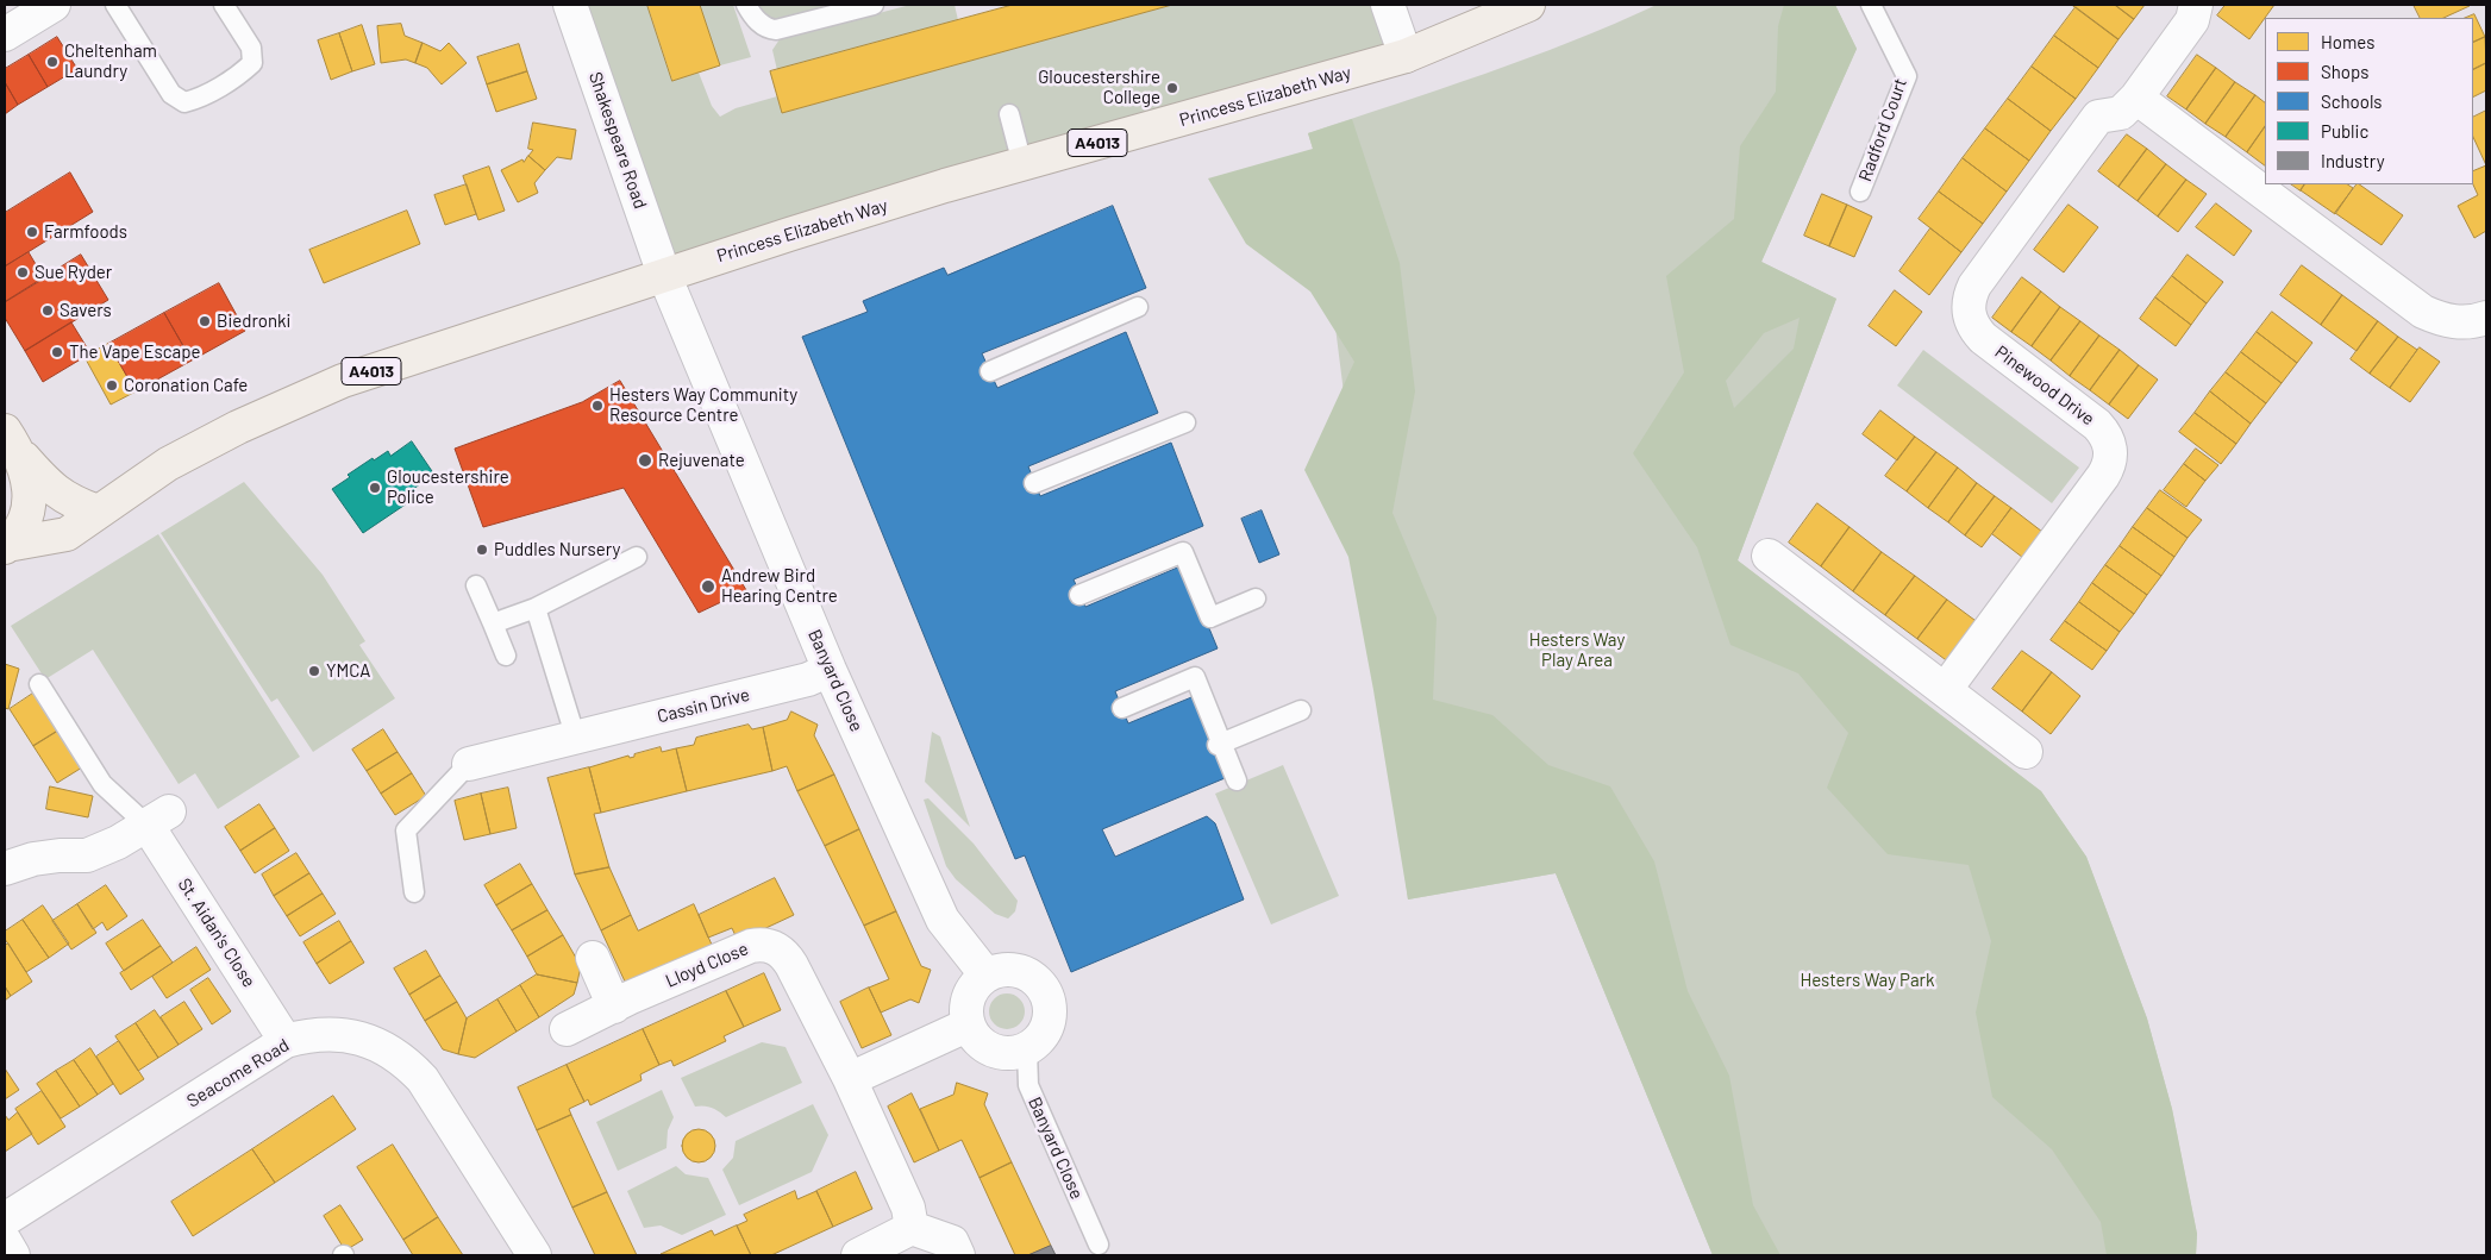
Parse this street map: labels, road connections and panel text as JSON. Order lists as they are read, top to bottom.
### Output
{
  "streets": {
    "main road": ["Princess Elizabeth Way", "A4013"],
    "street": [
      "Shakespeare Road",
      "Pinewood Drive",
      "Banyard Close",
      "Cassin Drive",
      "St. Aidan's Close",
      "Lloyd Close",
      "Seacome Road"
    ],
    "lane": ["Radford Court"]
  },
  "crossings": [
    ["Princess Elizabeth Way", "Shakespeare Road"],
    ["Princess Elizabeth Way", "A4013"],
    ["Princess Elizabeth Way", "Banyard Close"],
    ["Shakespeare Road", "Banyard Close"],
    ["Banyard Close", "Cassin Drive"],
    ["St. Aidan's Close", "Seacome Road"]
  ],
  "parks": ["Hesters Way Play Area", "Hesters Way Park"],
  "places": [
    "Cheltenham Laundry",
    "Gloucestershire College",
    "Farmfoods",
    "Sue Ryder",
    "Savers",
    "Biedronki",
    "The Vape Escape",
    "Coronation Cafe",
    "Hesters Way Community Resource Centre",
    "Rejuvenate",
    "Gloucestershire Police",
    "Puddles Nursery",
    "Andrew Bird Hearing Centre",
    "YMCA"
  ],
  "legend": [
    "Homes",
    "Shops",
    "Schools",
    "Public",
    "Industry"
  ]
}
